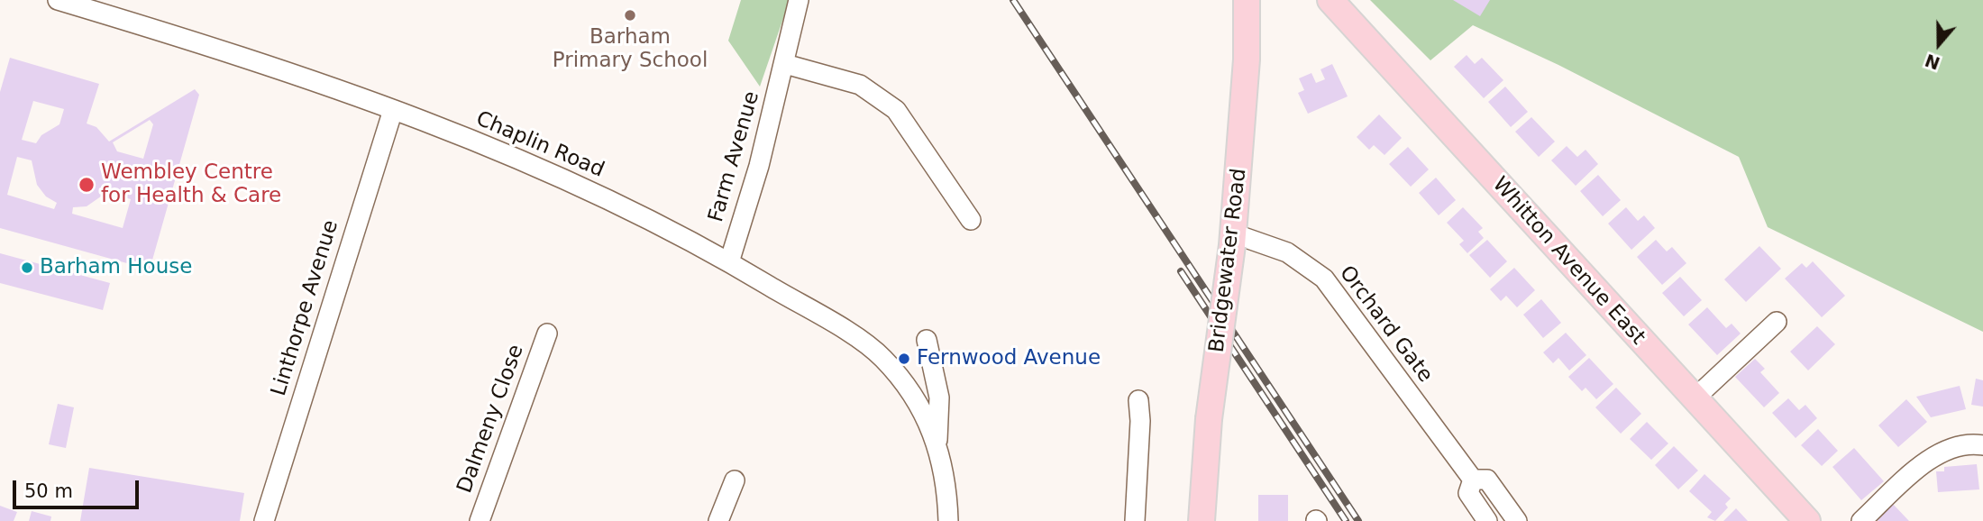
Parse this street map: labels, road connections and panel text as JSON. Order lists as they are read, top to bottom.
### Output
{
  "streets": {
    "main road": ["Bridgewater Road", "Whitton Avenue East"],
    "street": [
      "Chaplin Road",
      "Farm Avenue",
      "Linthorpe Avenue",
      "Orchard Gate",
      "Dalmeny Close"
    ]
  },
  "crossings": [
    ["Chaplin Road", "Farm Avenue"],
    ["Chaplin Road", "Linthorpe Avenue"],
    ["Bridgewater Road", "Orchard Gate"]
  ],
  "places": [
    "Barham Primary School",
    "Wembley Centre for Health & Care",
    "Barham House",
    "Fernwood Avenue"
  ],
  "scale_bar": "50 m",
  "north": "bottom"
}
